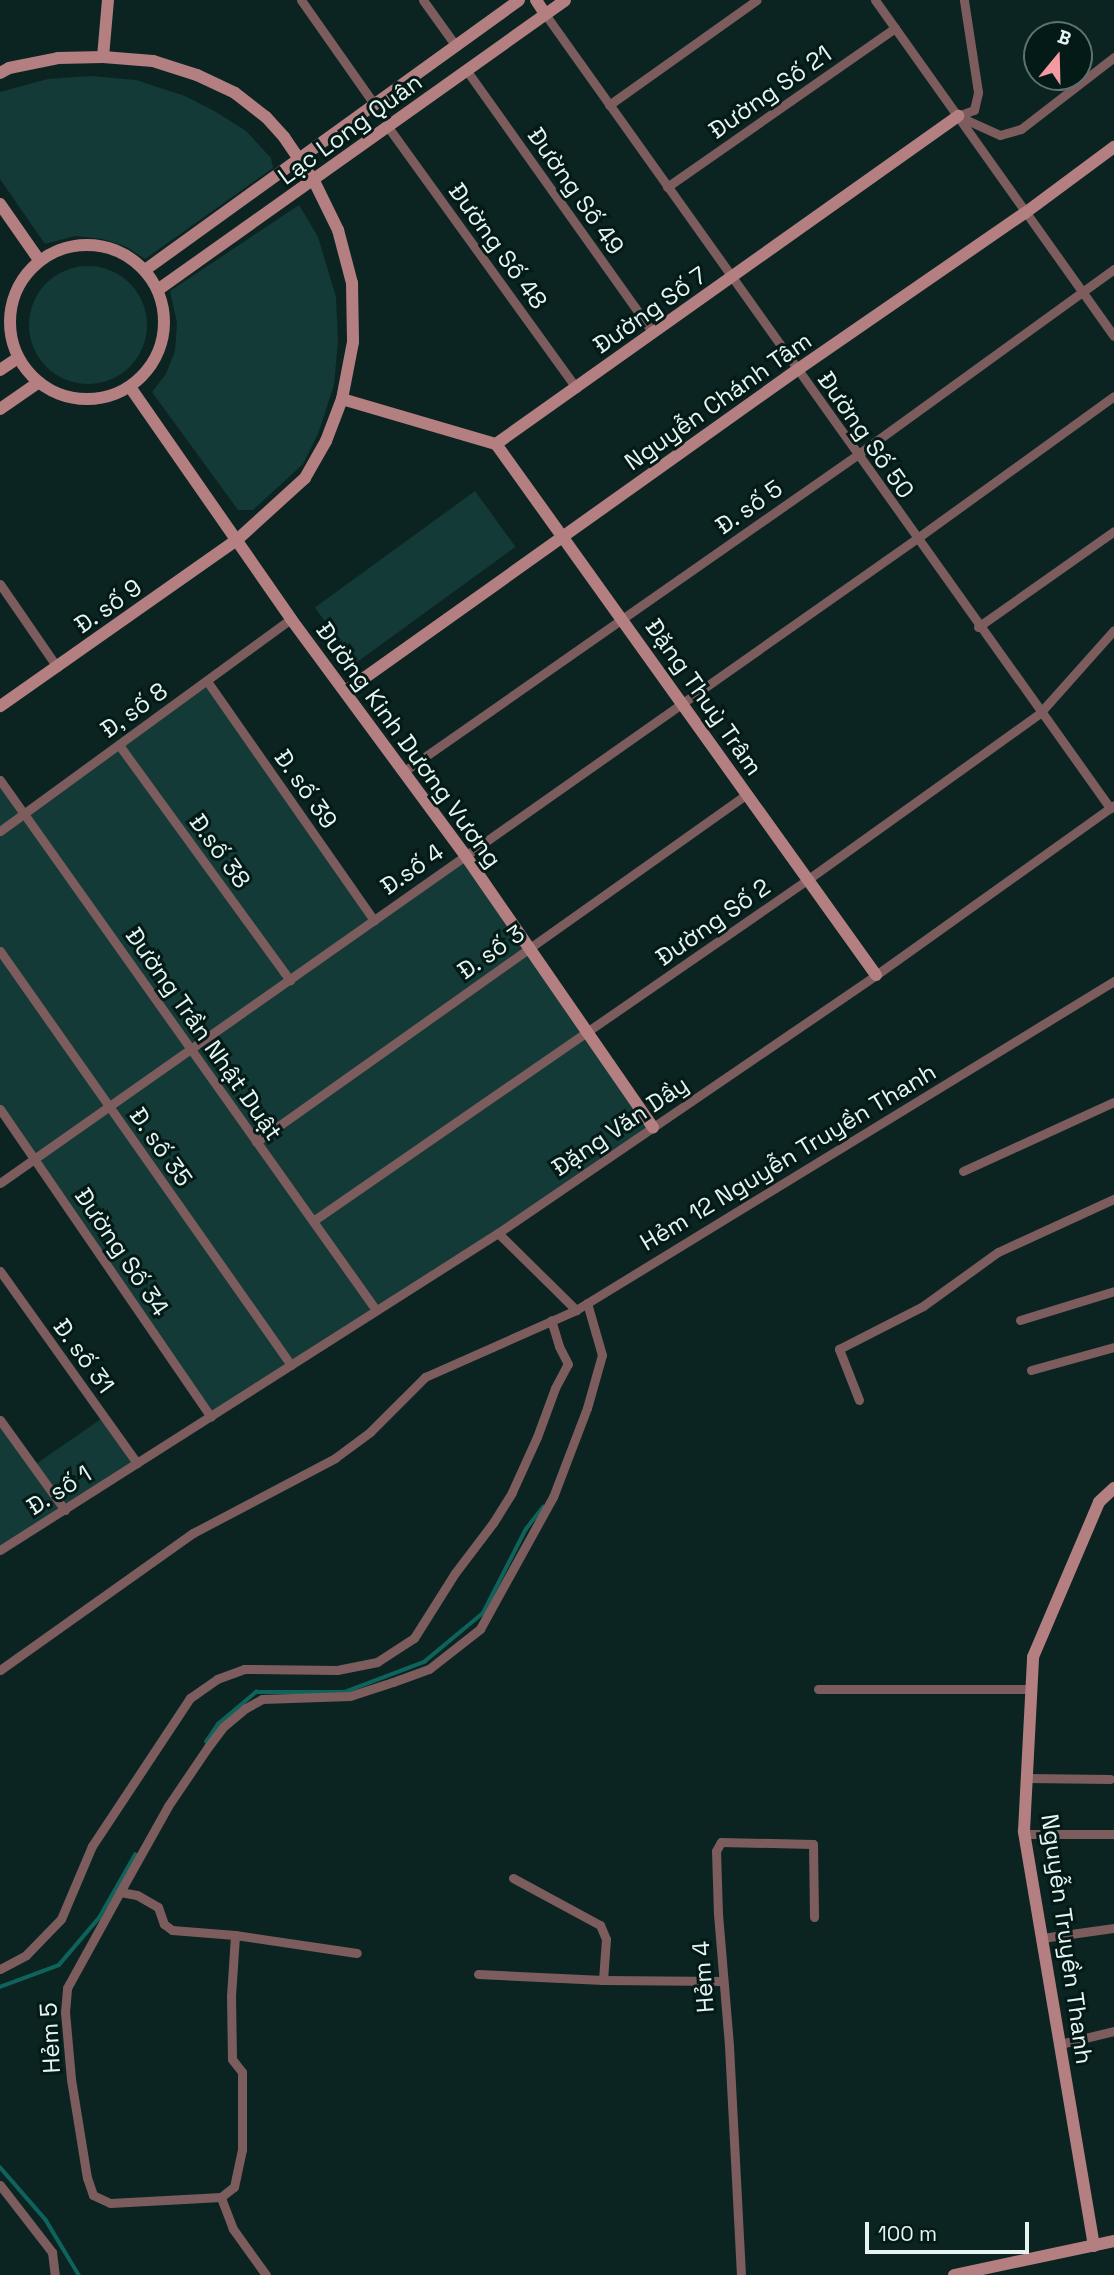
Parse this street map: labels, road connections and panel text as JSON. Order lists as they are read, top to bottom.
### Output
{
  "streets": {
    "street": [
      "Đường Số 21",
      "Lạc Long Quân",
      "Đường Số 49",
      "Đường Số 48",
      "Đường Số 7",
      "Nguyễn Chánh Tâm",
      "Đường Số 50",
      "Đ. số 5",
      "Đ. số 9",
      "Đặng Thuỳ Trâm",
      "Đ, số 8",
      "Đường Kinh Dương Vương",
      "Đ. số 39",
      "Đ.số 38",
      "Đ.số 4",
      "Đường Số 2",
      "Đ. số 3",
      "Đường Trần Nhật Duật",
      "Đặng Văn Dầy",
      "Đ. số 35",
      "Hẻm 12 Nguyễn Truyền Thanh",
      "Đường Số 34",
      "Đ. số 31",
      "Đ. số 1",
      "Nguyễn Truyền Thanh",
      "Hẻm 4",
      "Hẻm 5"
    ]
  },
  "crossings": [
    ["Đường Số 21", "Đường Số 50"],
    ["Lạc Long Quân", "Đường Số 49"],
    ["Lạc Long Quân", "Đường Số 48"],
    ["Lạc Long Quân", "Đường Số 50"],
    ["Lạc Long Quân", "Đ. số 9"],
    ["Lạc Long Quân", "Đường Kinh Dương Vương"],
    ["Đường Số 49", "Đường Số 7"],
    ["Đường Số 48", "Đường Số 7"],
    ["Đường Số 7", "Đường Số 50"],
    ["Đường Số 7", "Đặng Thuỳ Trâm"],
    ["Nguyễn Chánh Tâm", "Đường Số 50"],
    ["Nguyễn Chánh Tâm", "Đặng Thuỳ Trâm"],
    ["Nguyễn Chánh Tâm", "Đường Kinh Dương Vương"],
    ["Đường Số 50", "Đ. số 5"],
    ["Đường Số 50", "Đ.số 4"],
    ["Đường Số 50", "Đường Số 2"],
    ["Đường Số 50", "Đặng Văn Dầy"],
    ["Đ. số 5", "Đặng Thuỳ Trâm"],
    ["Đ. số 5", "Đường Kinh Dương Vương"],
    ["Đ. số 9", "Đường Kinh Dương Vương"],
    ["Đặng Thuỳ Trâm", "Đ.số 4"],
    ["Đặng Thuỳ Trâm", "Đường Số 2"],
    ["Đặng Thuỳ Trâm", "Đ. số 3"],
    ["Đặng Thuỳ Trâm", "Đặng Văn Dầy"],
    ["Đ, số 8", "Đường Kinh Dương Vương"],
    ["Đ, số 8", "Đ. số 39"],
    ["Đ, số 8", "Đ.số 38"],
    ["Đ, số 8", "Đường Trần Nhật Duật"],
    ["Đường Kinh Dương Vương", "Đ.số 4"],
    ["Đường Kinh Dương Vương", "Đường Số 2"],
    ["Đường Kinh Dương Vương", "Đ. số 3"],
    ["Đường Kinh Dương Vương", "Đặng Văn Dầy"],
    ["Đ. số 39", "Đ.số 4"],
    ["Đ.số 38", "Đ.số 4"],
    ["Đ.số 4", "Đường Trần Nhật Duật"],
    ["Đ.số 4", "Đ. số 35"],
    ["Đ.số 4", "Đường Số 34"],
    ["Đường Số 2", "Đường Trần Nhật Duật"],
    ["Đ. số 3", "Đường Trần Nhật Duật"],
    ["Đường Trần Nhật Duật", "Đặng Văn Dầy"],
    ["Đặng Văn Dầy", "Đ. số 35"],
    ["Đặng Văn Dầy", "Đường Số 34"],
    ["Đặng Văn Dầy", "Đ. số 31"],
    ["Đặng Văn Dầy", "Đ. số 1"],
    ["Hẻm 12 Nguyễn Truyền Thanh", "Hẻm 5"],
    ["Đ. số 31", "Đ. số 1"]
  ],
  "scale_bar": "100 m",
  "north": "top"
}
